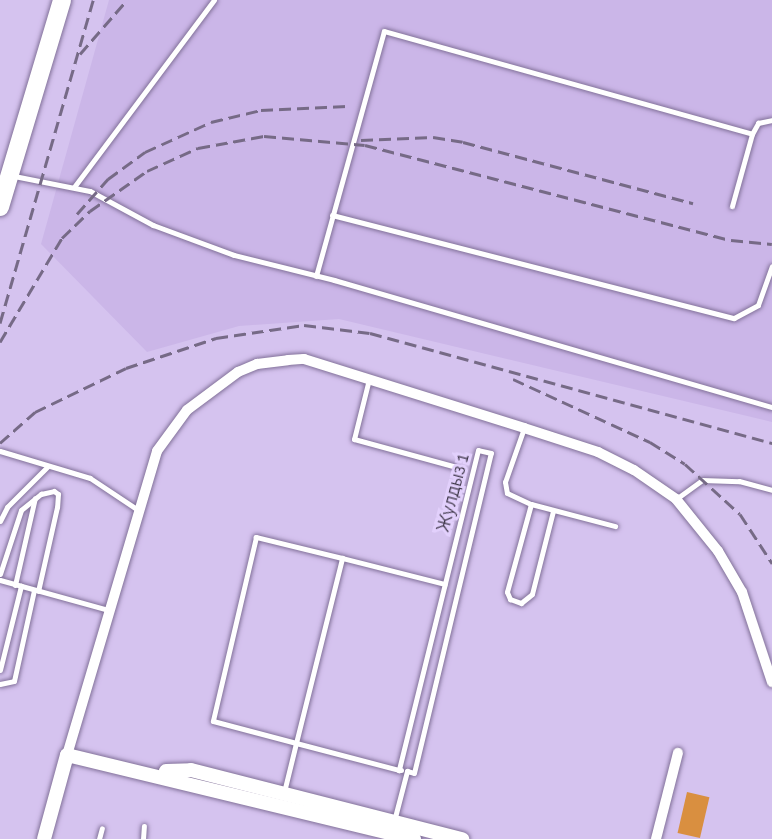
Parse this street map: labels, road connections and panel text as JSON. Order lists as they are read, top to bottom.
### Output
{
  "streets": {
    "lane": ["Жулдыз 1"]
  }
}
